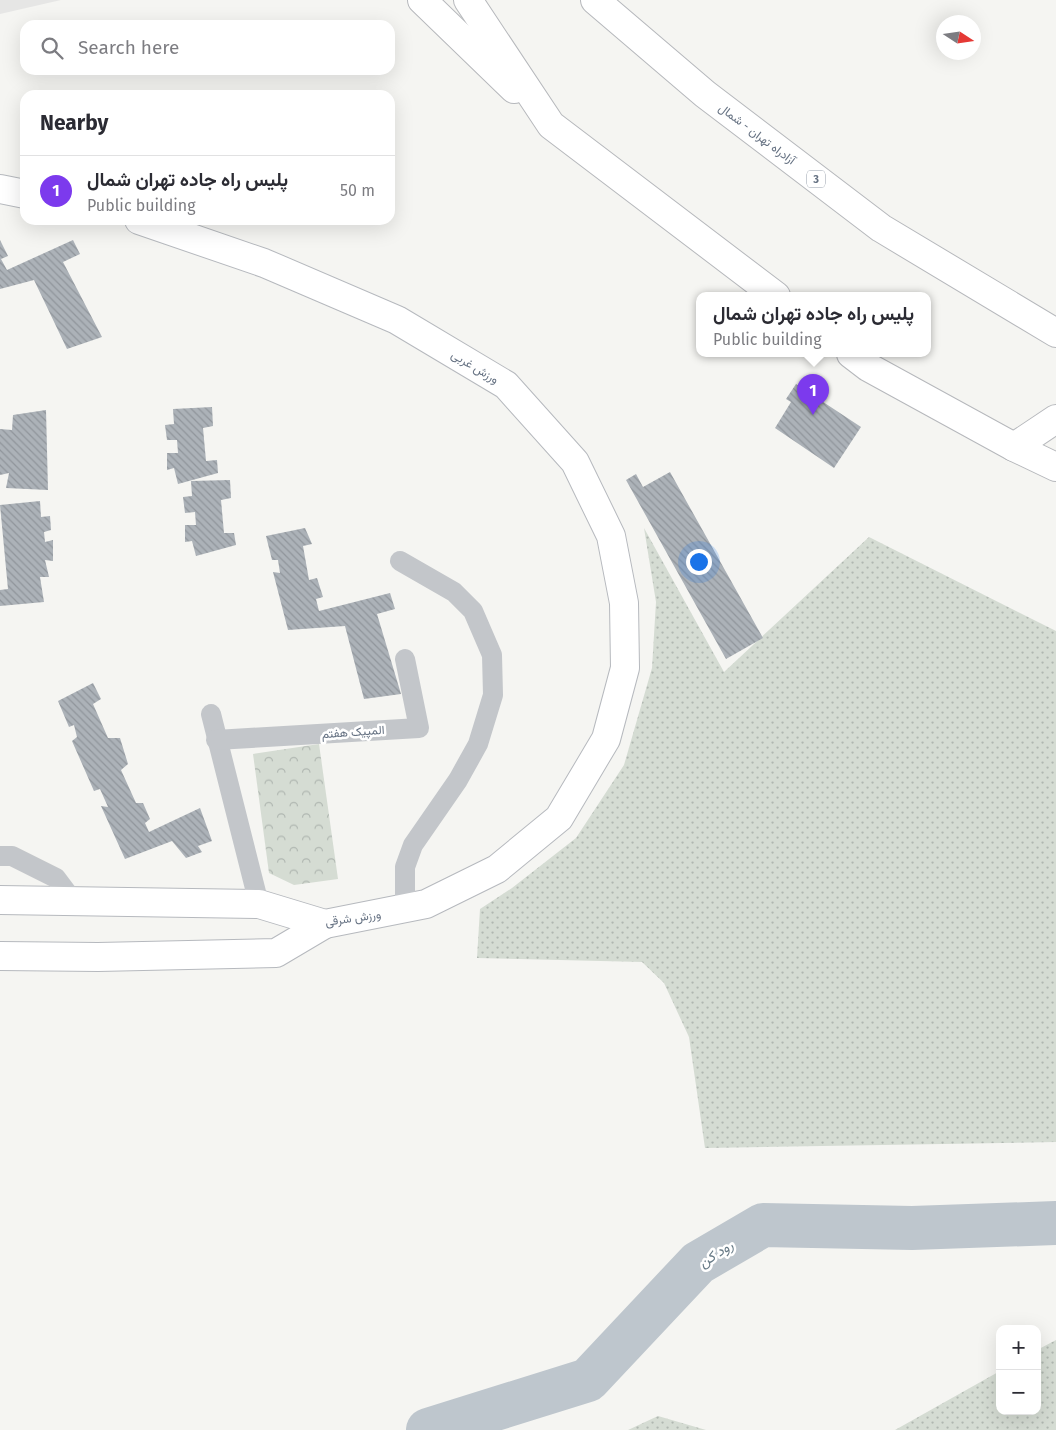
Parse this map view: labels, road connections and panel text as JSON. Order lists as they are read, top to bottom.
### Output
{
  "streets": {
    "main road": [
      "آزادراه تهران - شمال",
      "3",
      "ورزش غربی",
      "ورزش شرقی"
    ],
    "street": ["المپیک هفتم"]
  },
  "crossings": [
    ["ورزش غربی", "ورزش شرقی"]
  ],
  "water": ["رود کن"],
  "north": "right",
  "page": {
    "search": "Search here",
    "heading": "Nearby",
    "list": [
      {
        "mark": "1",
        "name": "پلیس راه جاده تهران شمال",
        "note": "Public building",
        "value": "50 m"
      }
    ],
    "popup": ["پلیس راه جاده تهران شمال", "Public building"],
    "pins": "1",
    "map_buttons": ["+", "−"]
  }
}
